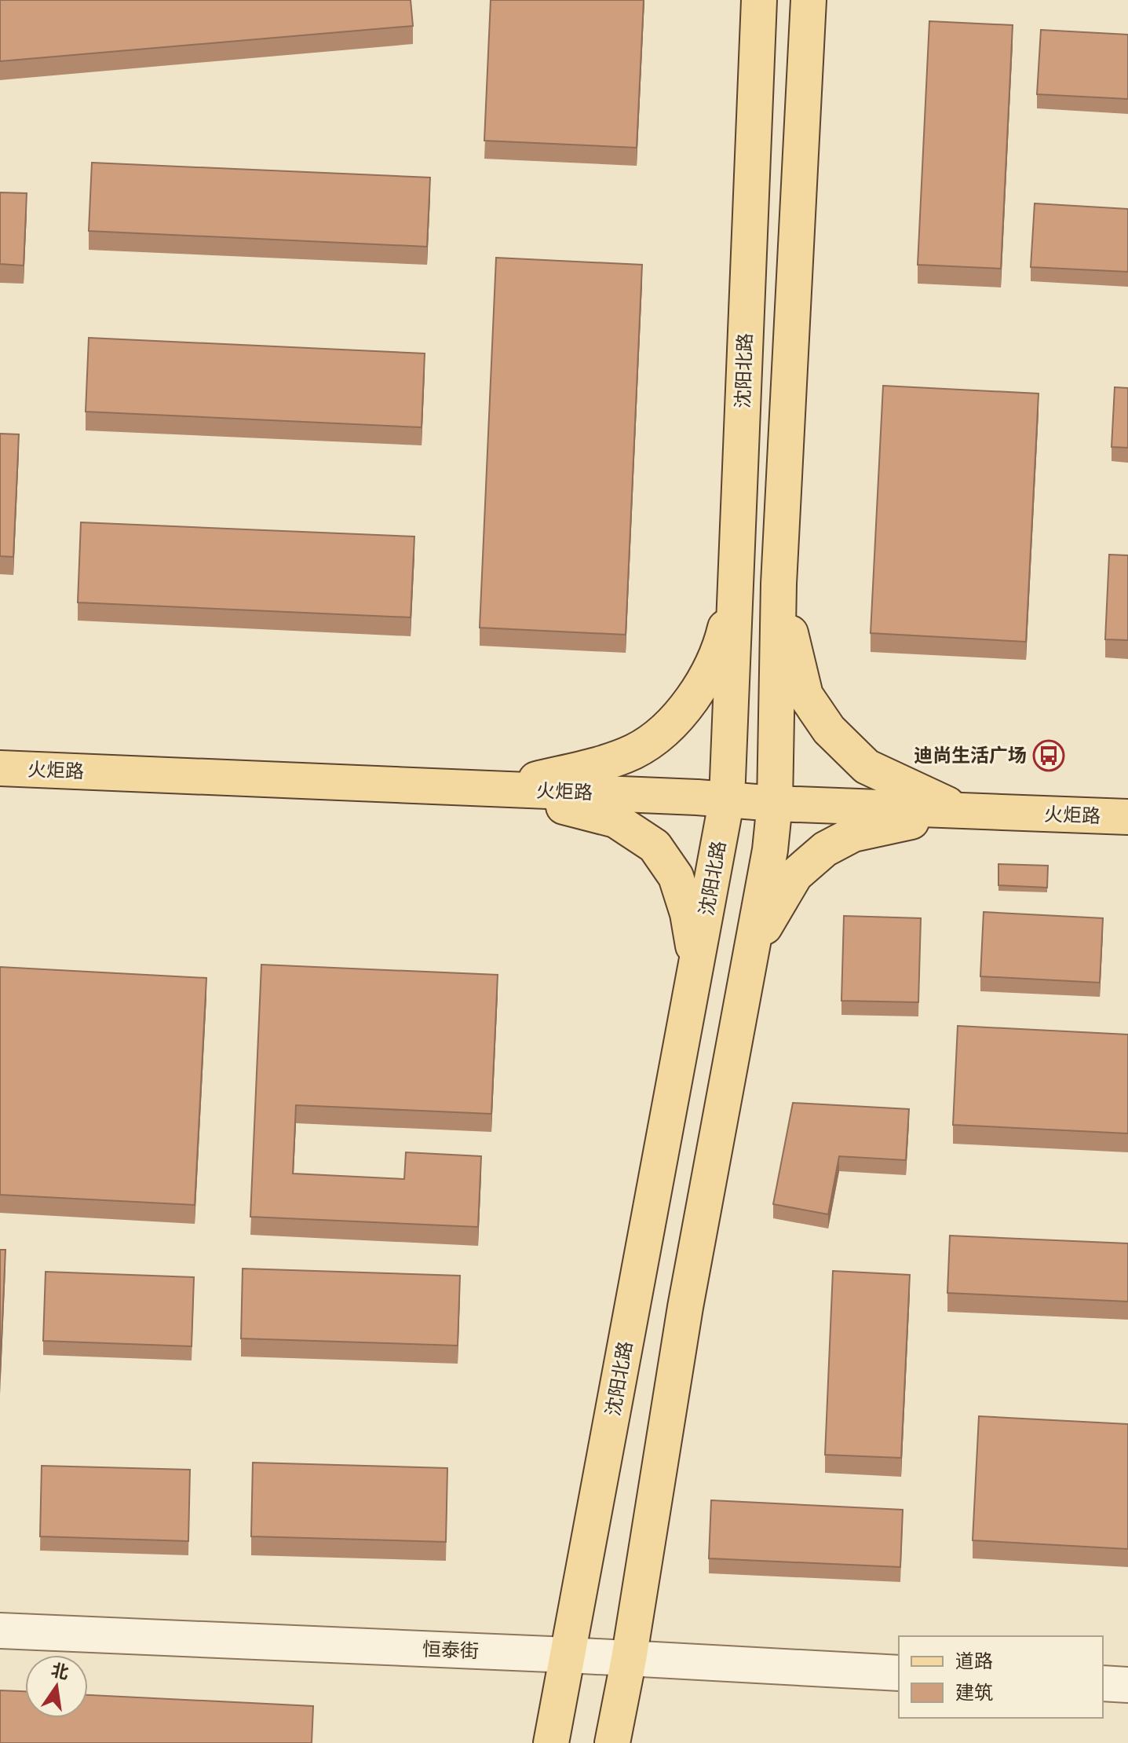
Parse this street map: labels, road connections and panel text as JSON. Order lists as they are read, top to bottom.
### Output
{
  "streets": {
    "main road": ["沈阳北路", "火炬路"],
    "street": ["恒泰街"]
  },
  "crossings": [
    ["沈阳北路", "火炬路"],
    ["沈阳北路", "恒泰街"]
  ],
  "places": {
    "bus stop": ["迪尚生活广场"]
  },
  "legend": ["道路", "建筑"],
  "north": "top"
}
